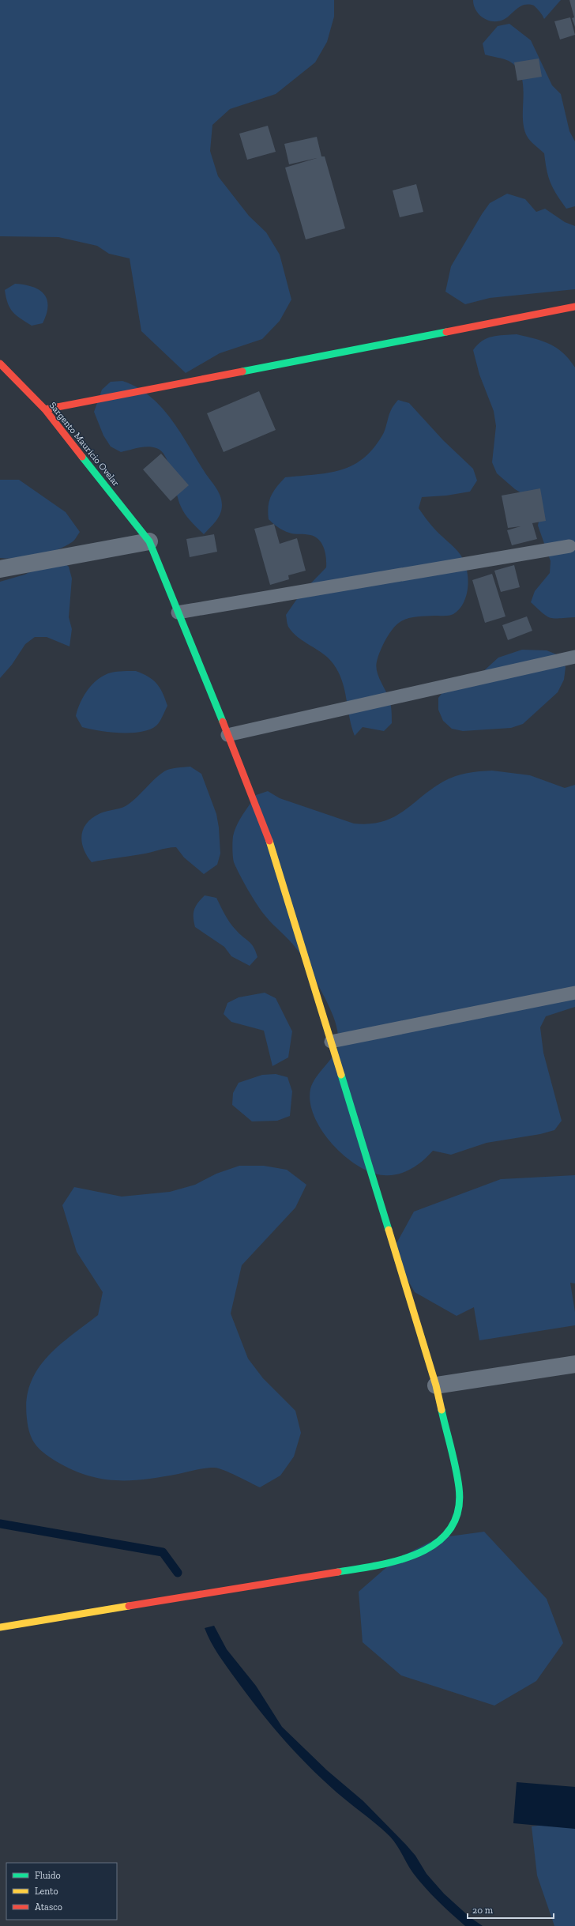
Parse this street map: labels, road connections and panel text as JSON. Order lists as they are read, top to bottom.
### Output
{
  "streets": {
    "street": ["Sargento Mauricio Ovelar"]
  },
  "legend": ["Fluido", "Lento", "Atasco"],
  "scale_bar": "20 m"
}
